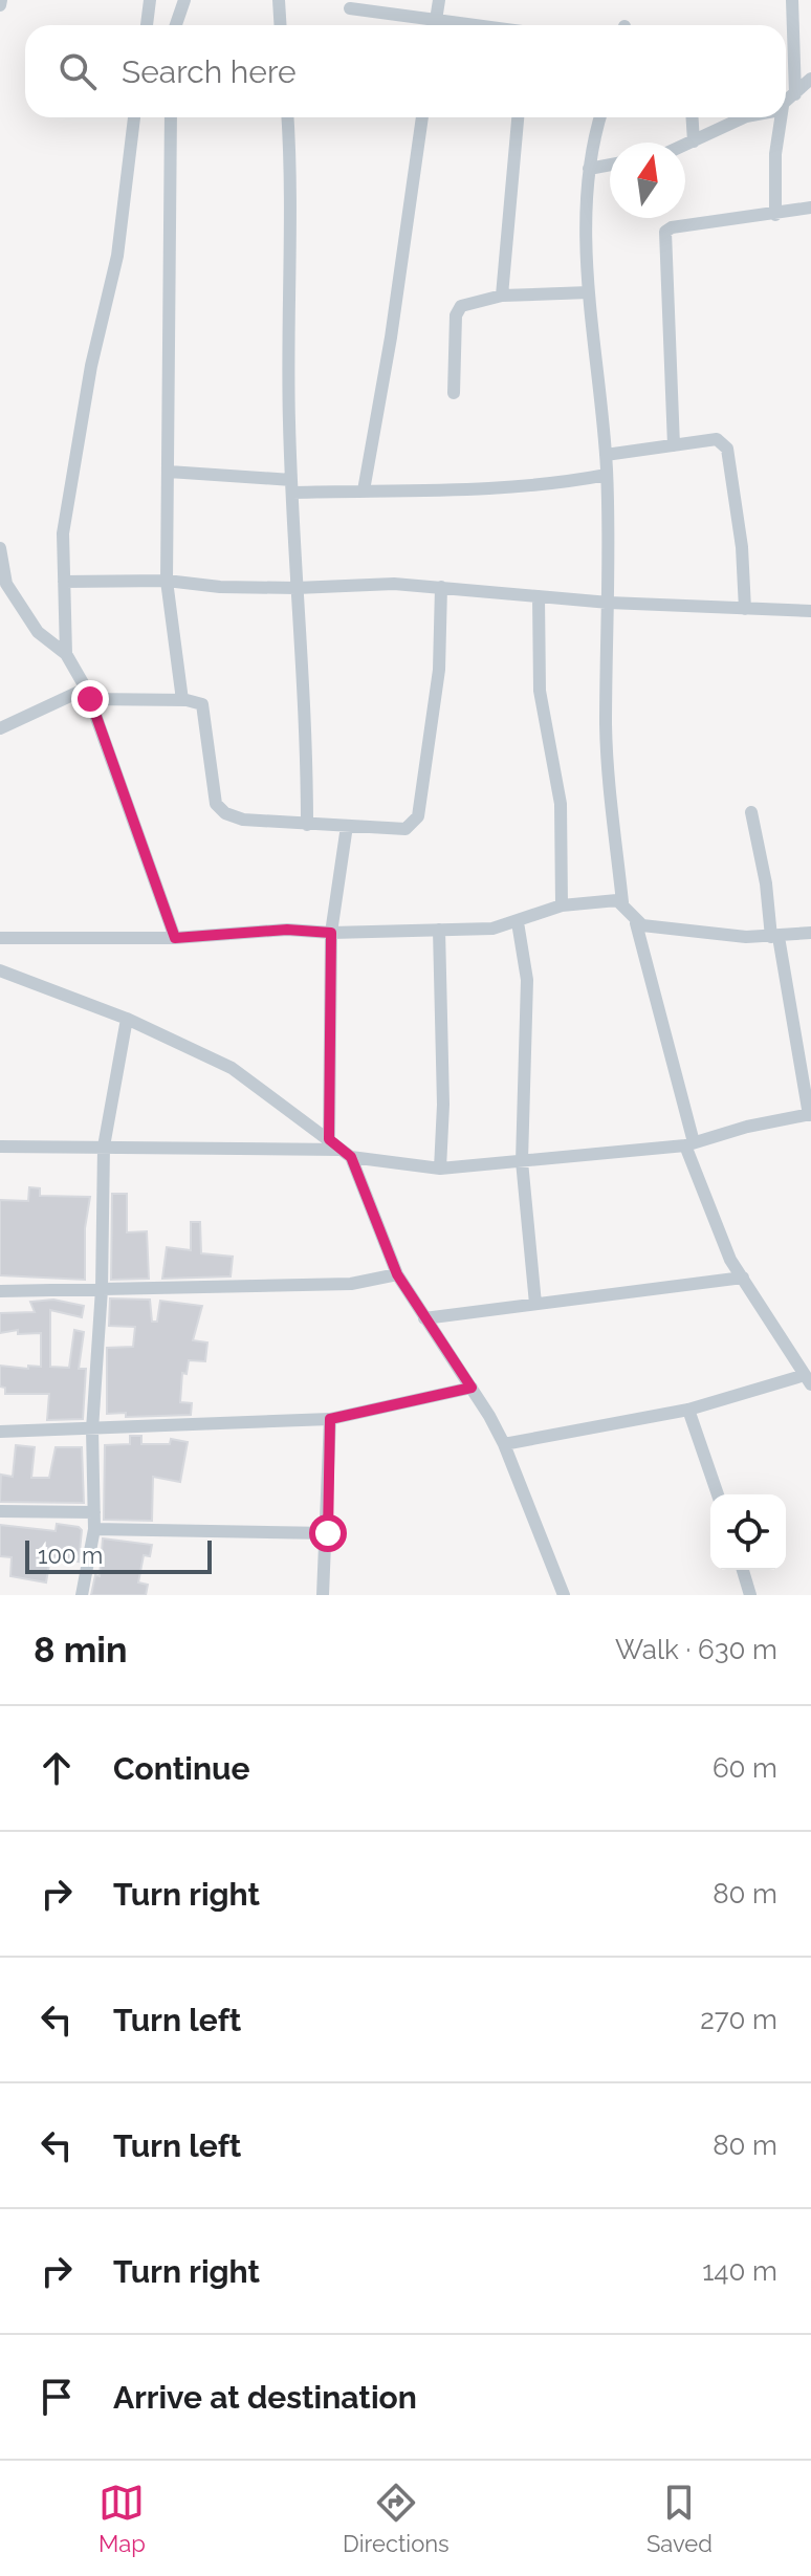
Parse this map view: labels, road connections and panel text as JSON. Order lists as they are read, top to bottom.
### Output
{
  "scale_bar": "100 m",
  "north": "top",
  "page": {
    "search": "Search here",
    "scale": "100 m",
    "heading": ["8 min", "Walk · 630 m"],
    "list": [
      ["Continue", "60 m"],
      ["Turn right", "80 m"],
      ["Turn left", "270 m"],
      ["Turn left", "80 m"],
      ["Turn right", "140 m"],
      "Arrive at destination"
    ],
    "nav": ["Map", "Directions", "Saved"]
  }
}
